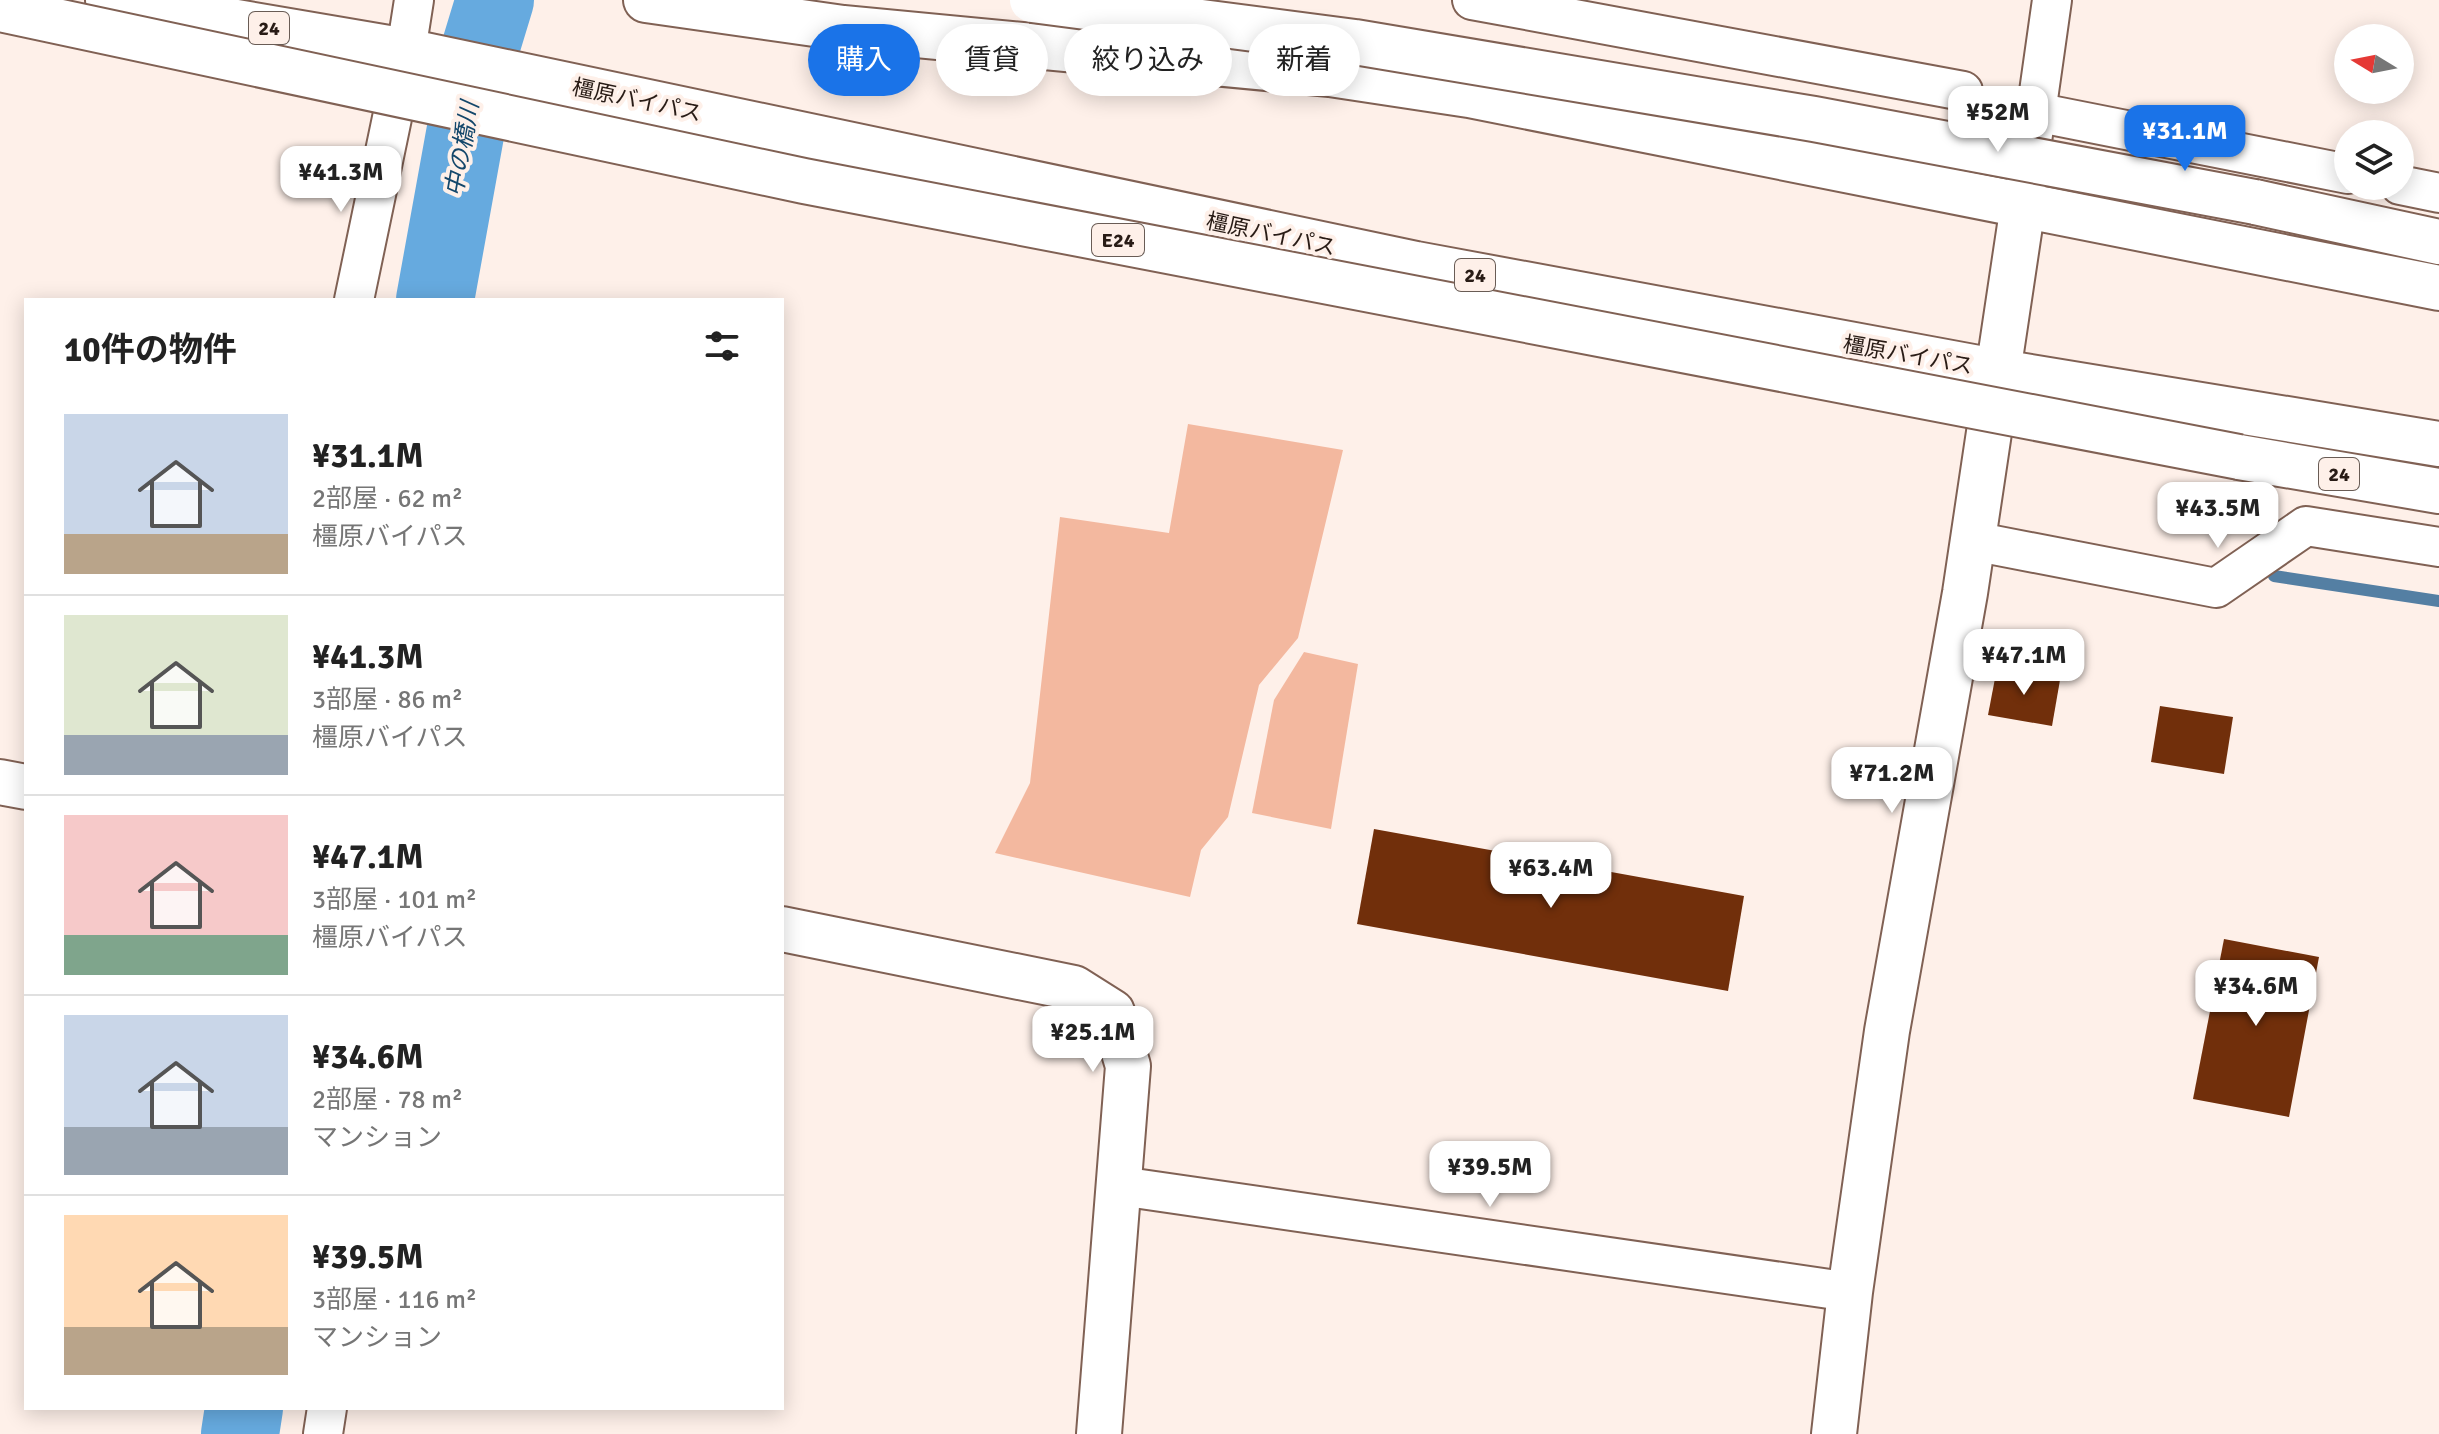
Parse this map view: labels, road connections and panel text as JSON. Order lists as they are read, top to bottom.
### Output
{
  "streets": {
    "main road": ["24", "橿原バイパス", "E24"]
  },
  "crossings": [
    ["24", "E24"]
  ],
  "water": ["中の橋川"],
  "north": "left",
  "page": {
    "chip": [
      "購入",
      "賃貸",
      "絞り込み",
      "新着"
    ],
    "price": [
      "¥52M",
      "¥31.1M",
      "¥41.3M",
      "¥43.5M",
      "¥47.1M",
      "¥71.2M",
      "¥63.4M",
      "¥34.6M",
      "¥25.1M",
      "¥39.5M"
    ],
    "heading": "10件の物件",
    "list": [
      {
        "name": "¥31.1M",
        "note": "2部屋 · 62 m² · 橿原バイパス"
      },
      {
        "name": "¥41.3M",
        "note": "3部屋 · 86 m² · 橿原バイパス"
      },
      {
        "name": "¥47.1M",
        "note": "3部屋 · 101 m² · 橿原バイパス"
      },
      {
        "name": "¥34.6M",
        "note": "2部屋 · 78 m² · マンション"
      },
      {
        "name": "¥39.5M",
        "note": "3部屋 · 116 m² · マンション"
      }
    ]
  }
}
